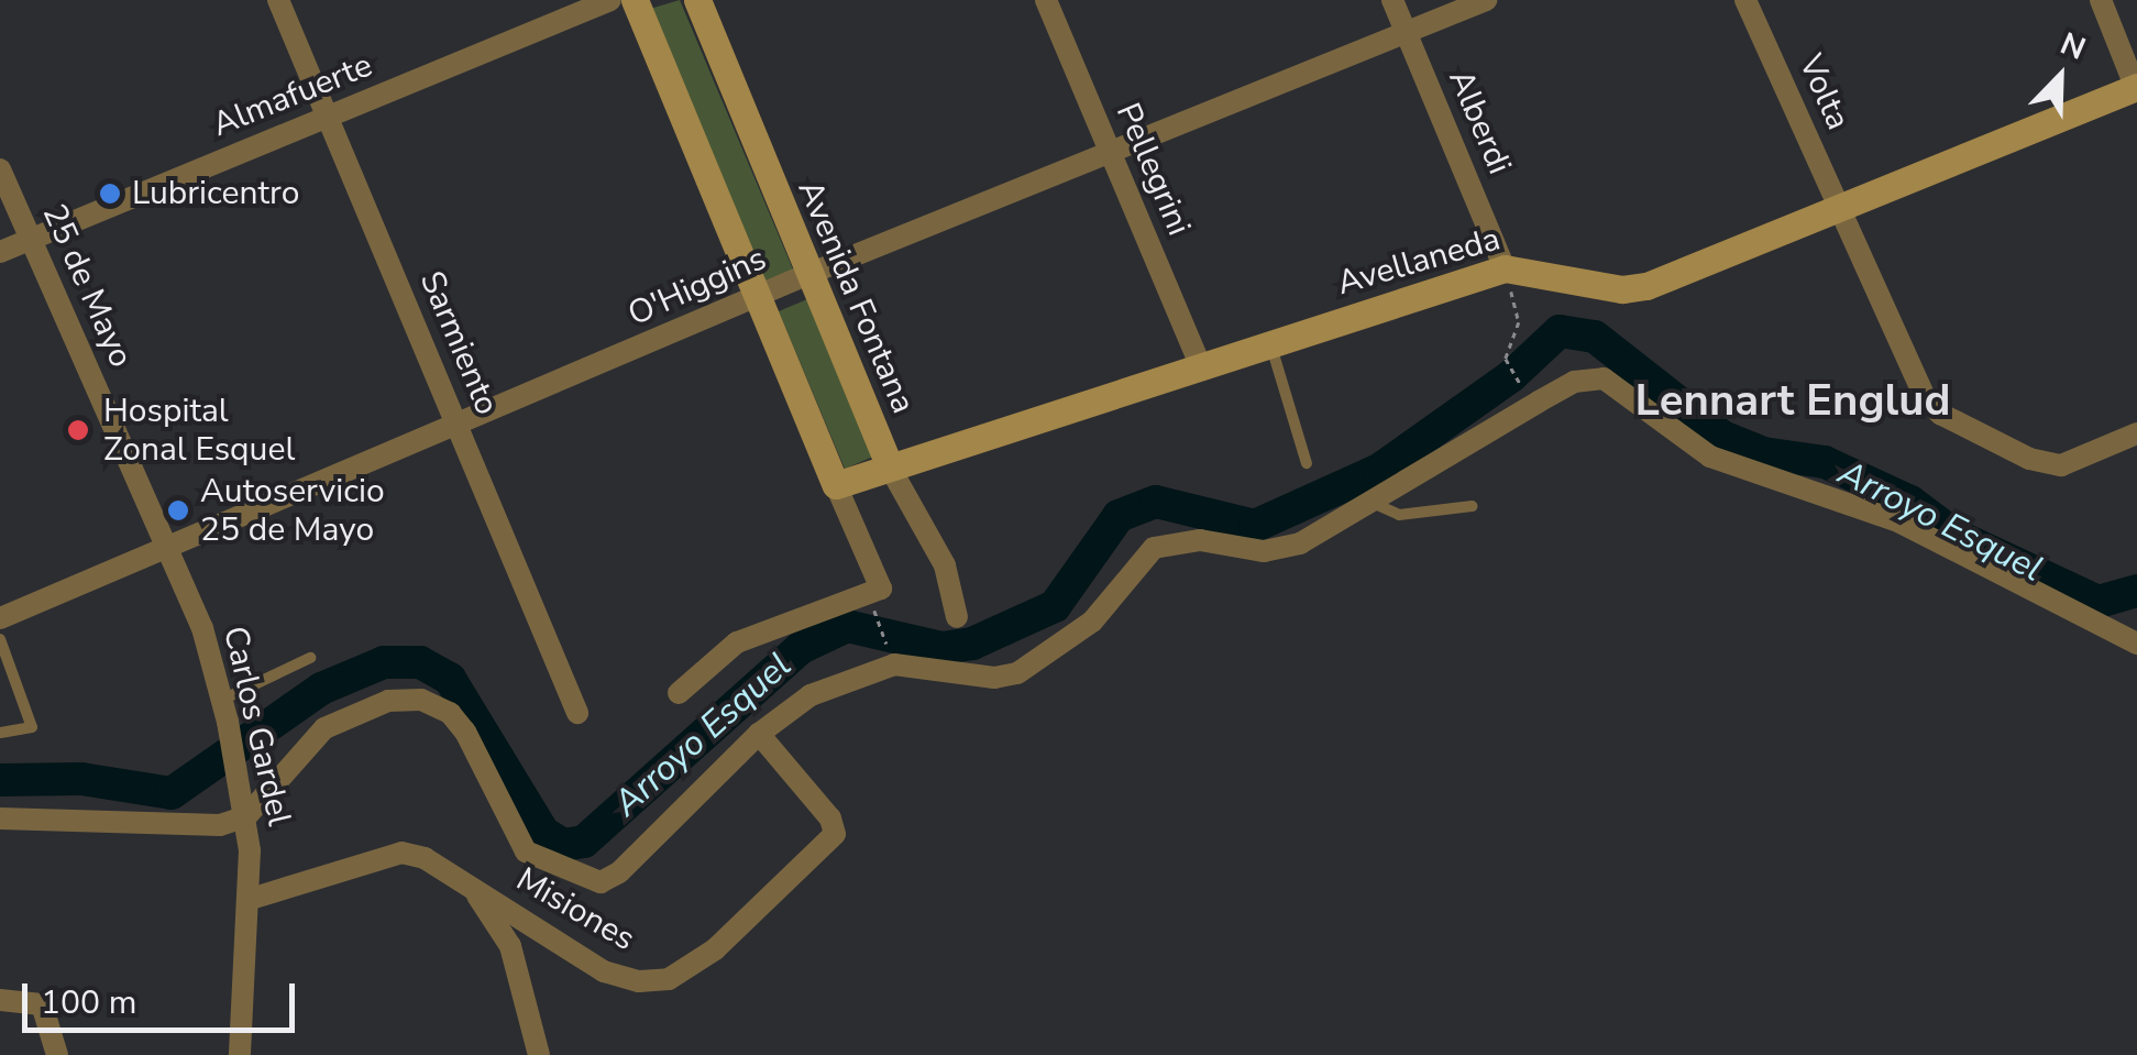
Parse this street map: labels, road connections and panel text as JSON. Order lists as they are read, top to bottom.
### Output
{
  "streets": {
    "street": [
      "Volta",
      "Almafuerte",
      "Alberdi",
      "Pellegrini",
      "Avellaneda",
      "25 de Mayo",
      "O'Higgins",
      "Avenida Fontana",
      "Sarmiento",
      "Carlos Gardel",
      "Misiones"
    ]
  },
  "crossings": [
    ["Volta", "Avellaneda"],
    ["Almafuerte", "25 de Mayo"],
    ["Almafuerte", "Sarmiento"],
    ["Alberdi", "Avellaneda"],
    ["Alberdi", "O'Higgins"],
    ["Pellegrini", "Avellaneda"],
    ["Pellegrini", "O'Higgins"],
    ["Avellaneda", "Avenida Fontana"],
    ["25 de Mayo", "O'Higgins"],
    ["25 de Mayo", "Carlos Gardel"],
    ["O'Higgins", "Avenida Fontana"],
    ["O'Higgins", "Sarmiento"],
    ["O'Higgins", "Carlos Gardel"],
    ["Carlos Gardel", "Misiones"]
  ],
  "districts": ["Lennart Englud"],
  "water": ["Arroyo Esquel"],
  "places": ["Lubricentro", "Hospital Zonal Esquel", "Autoservicio 25 de Mayo"],
  "scale_bar": "100 m",
  "north": "top right"
}
